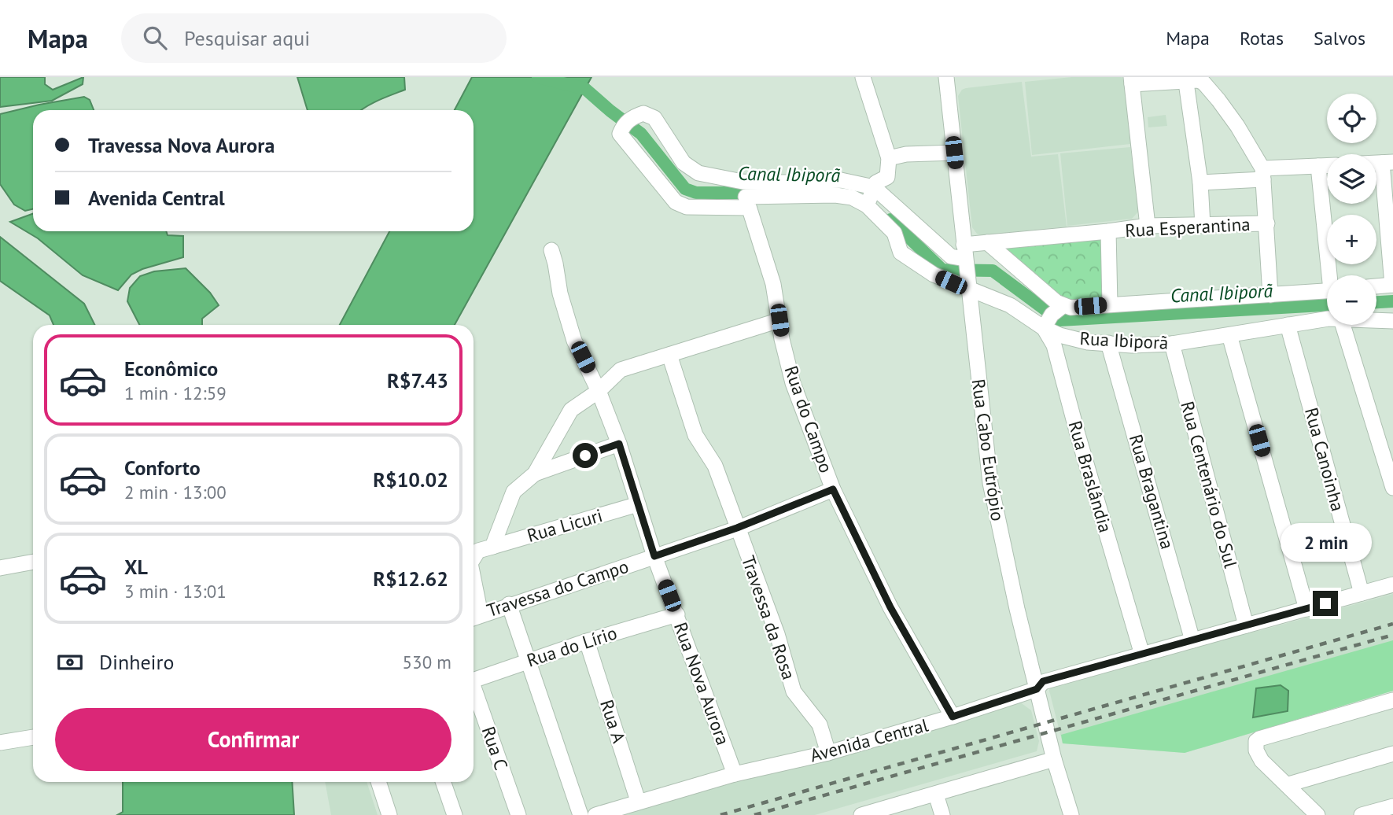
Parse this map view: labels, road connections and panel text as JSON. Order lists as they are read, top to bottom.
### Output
{
  "streets": {
    "street": [
      "Rua Esperantina",
      "Rua Ibiporã",
      "Rua do Campo",
      "Rua Cabo Eutrópio",
      "Rua Canoinha",
      "Rua Braslândia",
      "Rua Centenário do Sul",
      "Rua Bragantina",
      "Rua Licuri",
      "Travessa do Campo",
      "Travessa da Rosa",
      "Rua do Lírio",
      "Rua Nova Aurora",
      "Rua A",
      "Avenida Central",
      "Rua C"
    ]
  },
  "crossings": [
    ["Rua Esperantina", "Rua Ibiporã"],
    ["Rua Ibiporã", "Rua do Campo"],
    ["Rua Ibiporã", "Rua Cabo Eutrópio"],
    ["Rua Ibiporã", "Rua Canoinha"],
    ["Rua Ibiporã", "Rua Braslândia"],
    ["Rua Ibiporã", "Rua Centenário do Sul"],
    ["Rua Ibiporã", "Rua Bragantina"],
    ["Rua do Campo", "Travessa do Campo"],
    ["Rua do Campo", "Avenida Central"],
    ["Rua Cabo Eutrópio", "Avenida Central"],
    ["Rua Canoinha", "Avenida Central"],
    ["Rua Braslândia", "Avenida Central"],
    ["Rua Centenário do Sul", "Avenida Central"],
    ["Rua Bragantina", "Avenida Central"],
    ["Rua Licuri", "Rua Nova Aurora"],
    ["Travessa do Campo", "Travessa da Rosa"],
    ["Travessa do Campo", "Rua Nova Aurora"],
    ["Travessa da Rosa", "Avenida Central"],
    ["Rua do Lírio", "Rua Nova Aurora"],
    ["Rua do Lírio", "Rua A"],
    ["Rua Nova Aurora", "Avenida Central"],
    ["Rua A", "Avenida Central"]
  ],
  "water": ["Canal Ibiporã"],
  "page": {
    "header": "Mapa",
    "search": "Pesquisar aqui",
    "nav": ["Mapa", "Rotas", "Salvos"],
    "map_buttons": ["+", "−"],
    "banner": ["Travessa Nova Aurora", "Avenida Central"],
    "list": [
      {
        "name": "Econômico",
        "note": "1 min · 12:59",
        "value": "R$7.43"
      },
      {
        "name": "Conforto",
        "note": "2 min · 13:00",
        "value": "R$10.02"
      },
      {
        "name": "XL",
        "note": "3 min · 13:01",
        "value": "R$12.62"
      }
    ],
    "bubble": "2 min",
    "pay": ["Dinheiro", "530 m"],
    "buttons": "Confirmar"
  }
}
